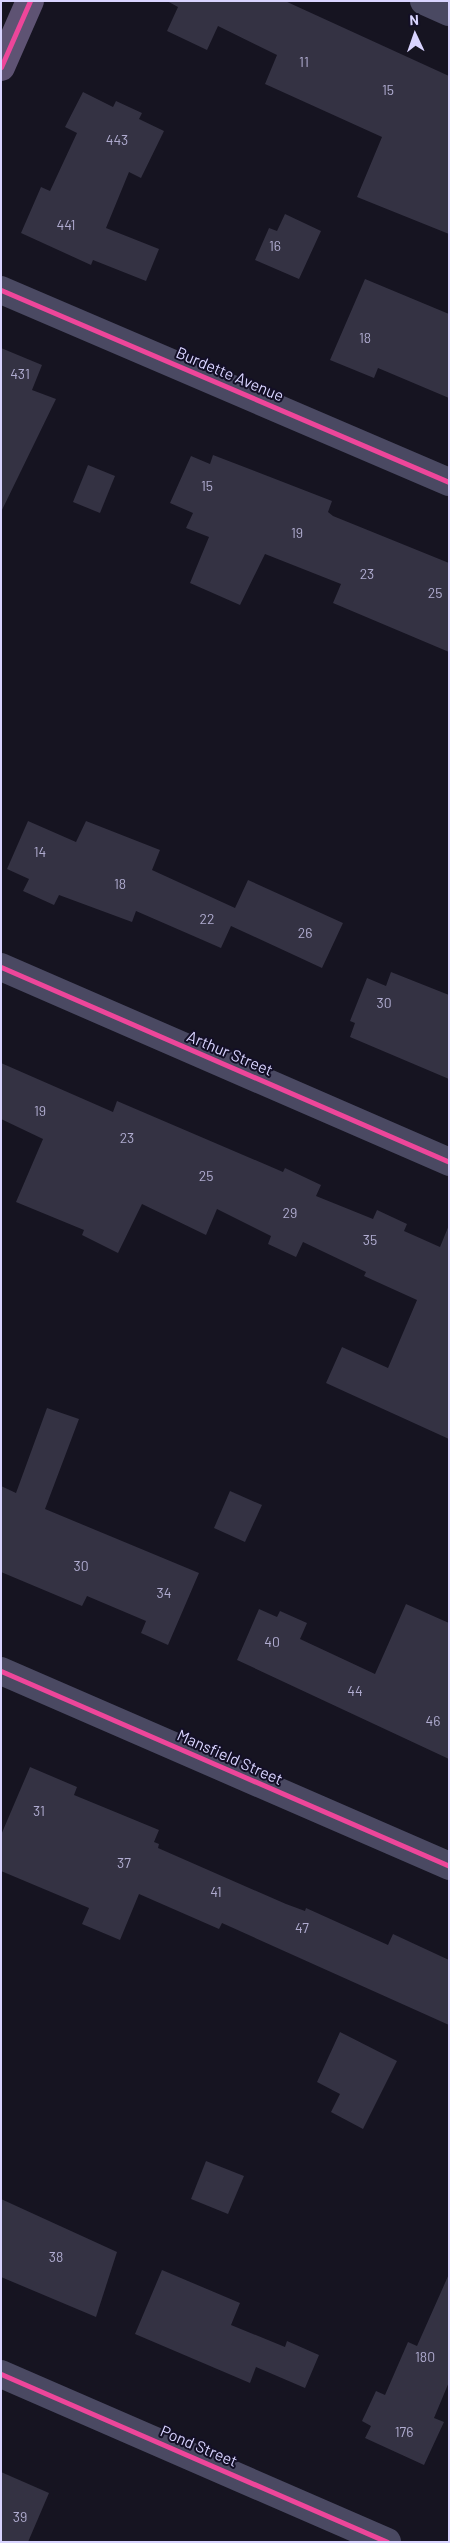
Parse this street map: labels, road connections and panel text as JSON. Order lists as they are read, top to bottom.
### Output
{
  "streets": {
    "street": [
      "Burdette Avenue",
      "Arthur Street",
      "Mansfield Street",
      "Pond Street"
    ]
  },
  "house_numbers": [
    "11",
    "15",
    "443",
    "441",
    "16",
    "18",
    "431",
    "15",
    "19",
    "23",
    "25",
    "14",
    "18",
    "22",
    "26",
    "30",
    "19",
    "23",
    "25",
    "29",
    "35",
    "30",
    "34",
    "40",
    "44",
    "46",
    "31",
    "37",
    "41",
    "47",
    "38",
    "180",
    "176",
    "39"
  ],
  "north": "top"
}
